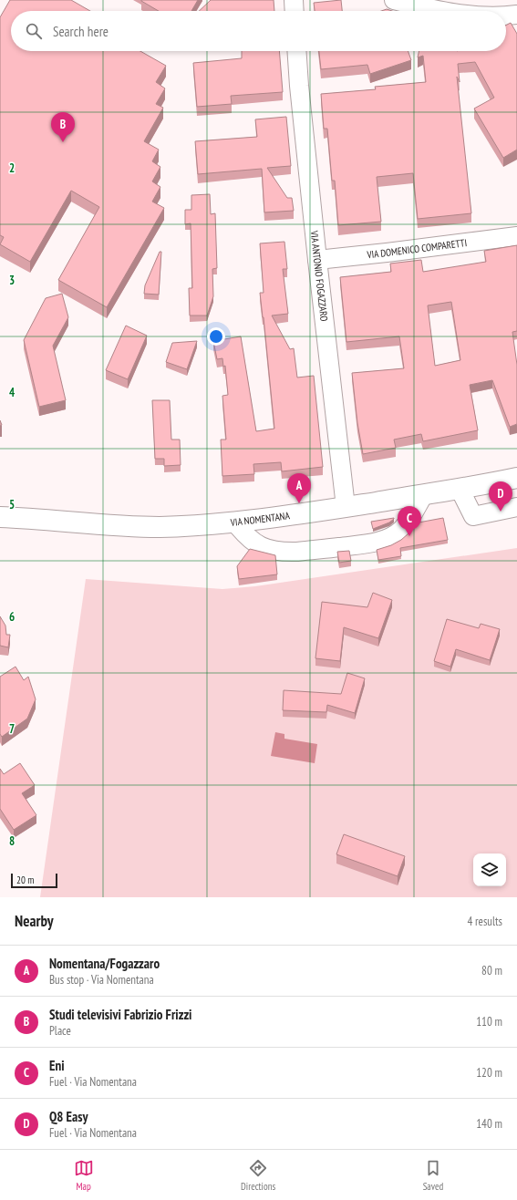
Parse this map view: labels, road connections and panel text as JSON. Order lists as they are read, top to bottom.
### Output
{
  "streets": {
    "main road": ["VIA NOMENTANA"],
    "street": ["VIA DOMENICO COMPARETTI", "VIA ANTONIO FOGAZZARO"]
  },
  "crossings": [
    ["VIA DOMENICO COMPARETTI", "VIA ANTONIO FOGAZZARO"],
    ["VIA ANTONIO FOGAZZARO", "VIA NOMENTANA"]
  ],
  "scale_bar": "20 m",
  "page": {
    "search": "Search here",
    "pins": [
      "B",
      "A",
      "D",
      "C"
    ],
    "scale": "20 m",
    "heading": ["Nearby", "4 results"],
    "list": [
      {
        "mark": "A",
        "name": "Nomentana/Fogazzaro",
        "note": "Bus stop · Via Nomentana",
        "value": "80 m"
      },
      {
        "mark": "B",
        "name": "Studi televisivi Fabrizio Frizzi",
        "note": "Place",
        "value": "110 m"
      },
      {
        "mark": "C",
        "name": "Eni",
        "note": "Fuel · Via Nomentana",
        "value": "120 m"
      },
      {
        "mark": "D",
        "name": "Q8 Easy",
        "note": "Fuel · Via Nomentana",
        "value": "140 m"
      }
    ],
    "nav": ["Map", "Directions", "Saved"]
  },
  "grid": {
    "rows": [
      "2",
      "3",
      "4",
      "5",
      "6",
      "7",
      "8"
    ]
  }
}
